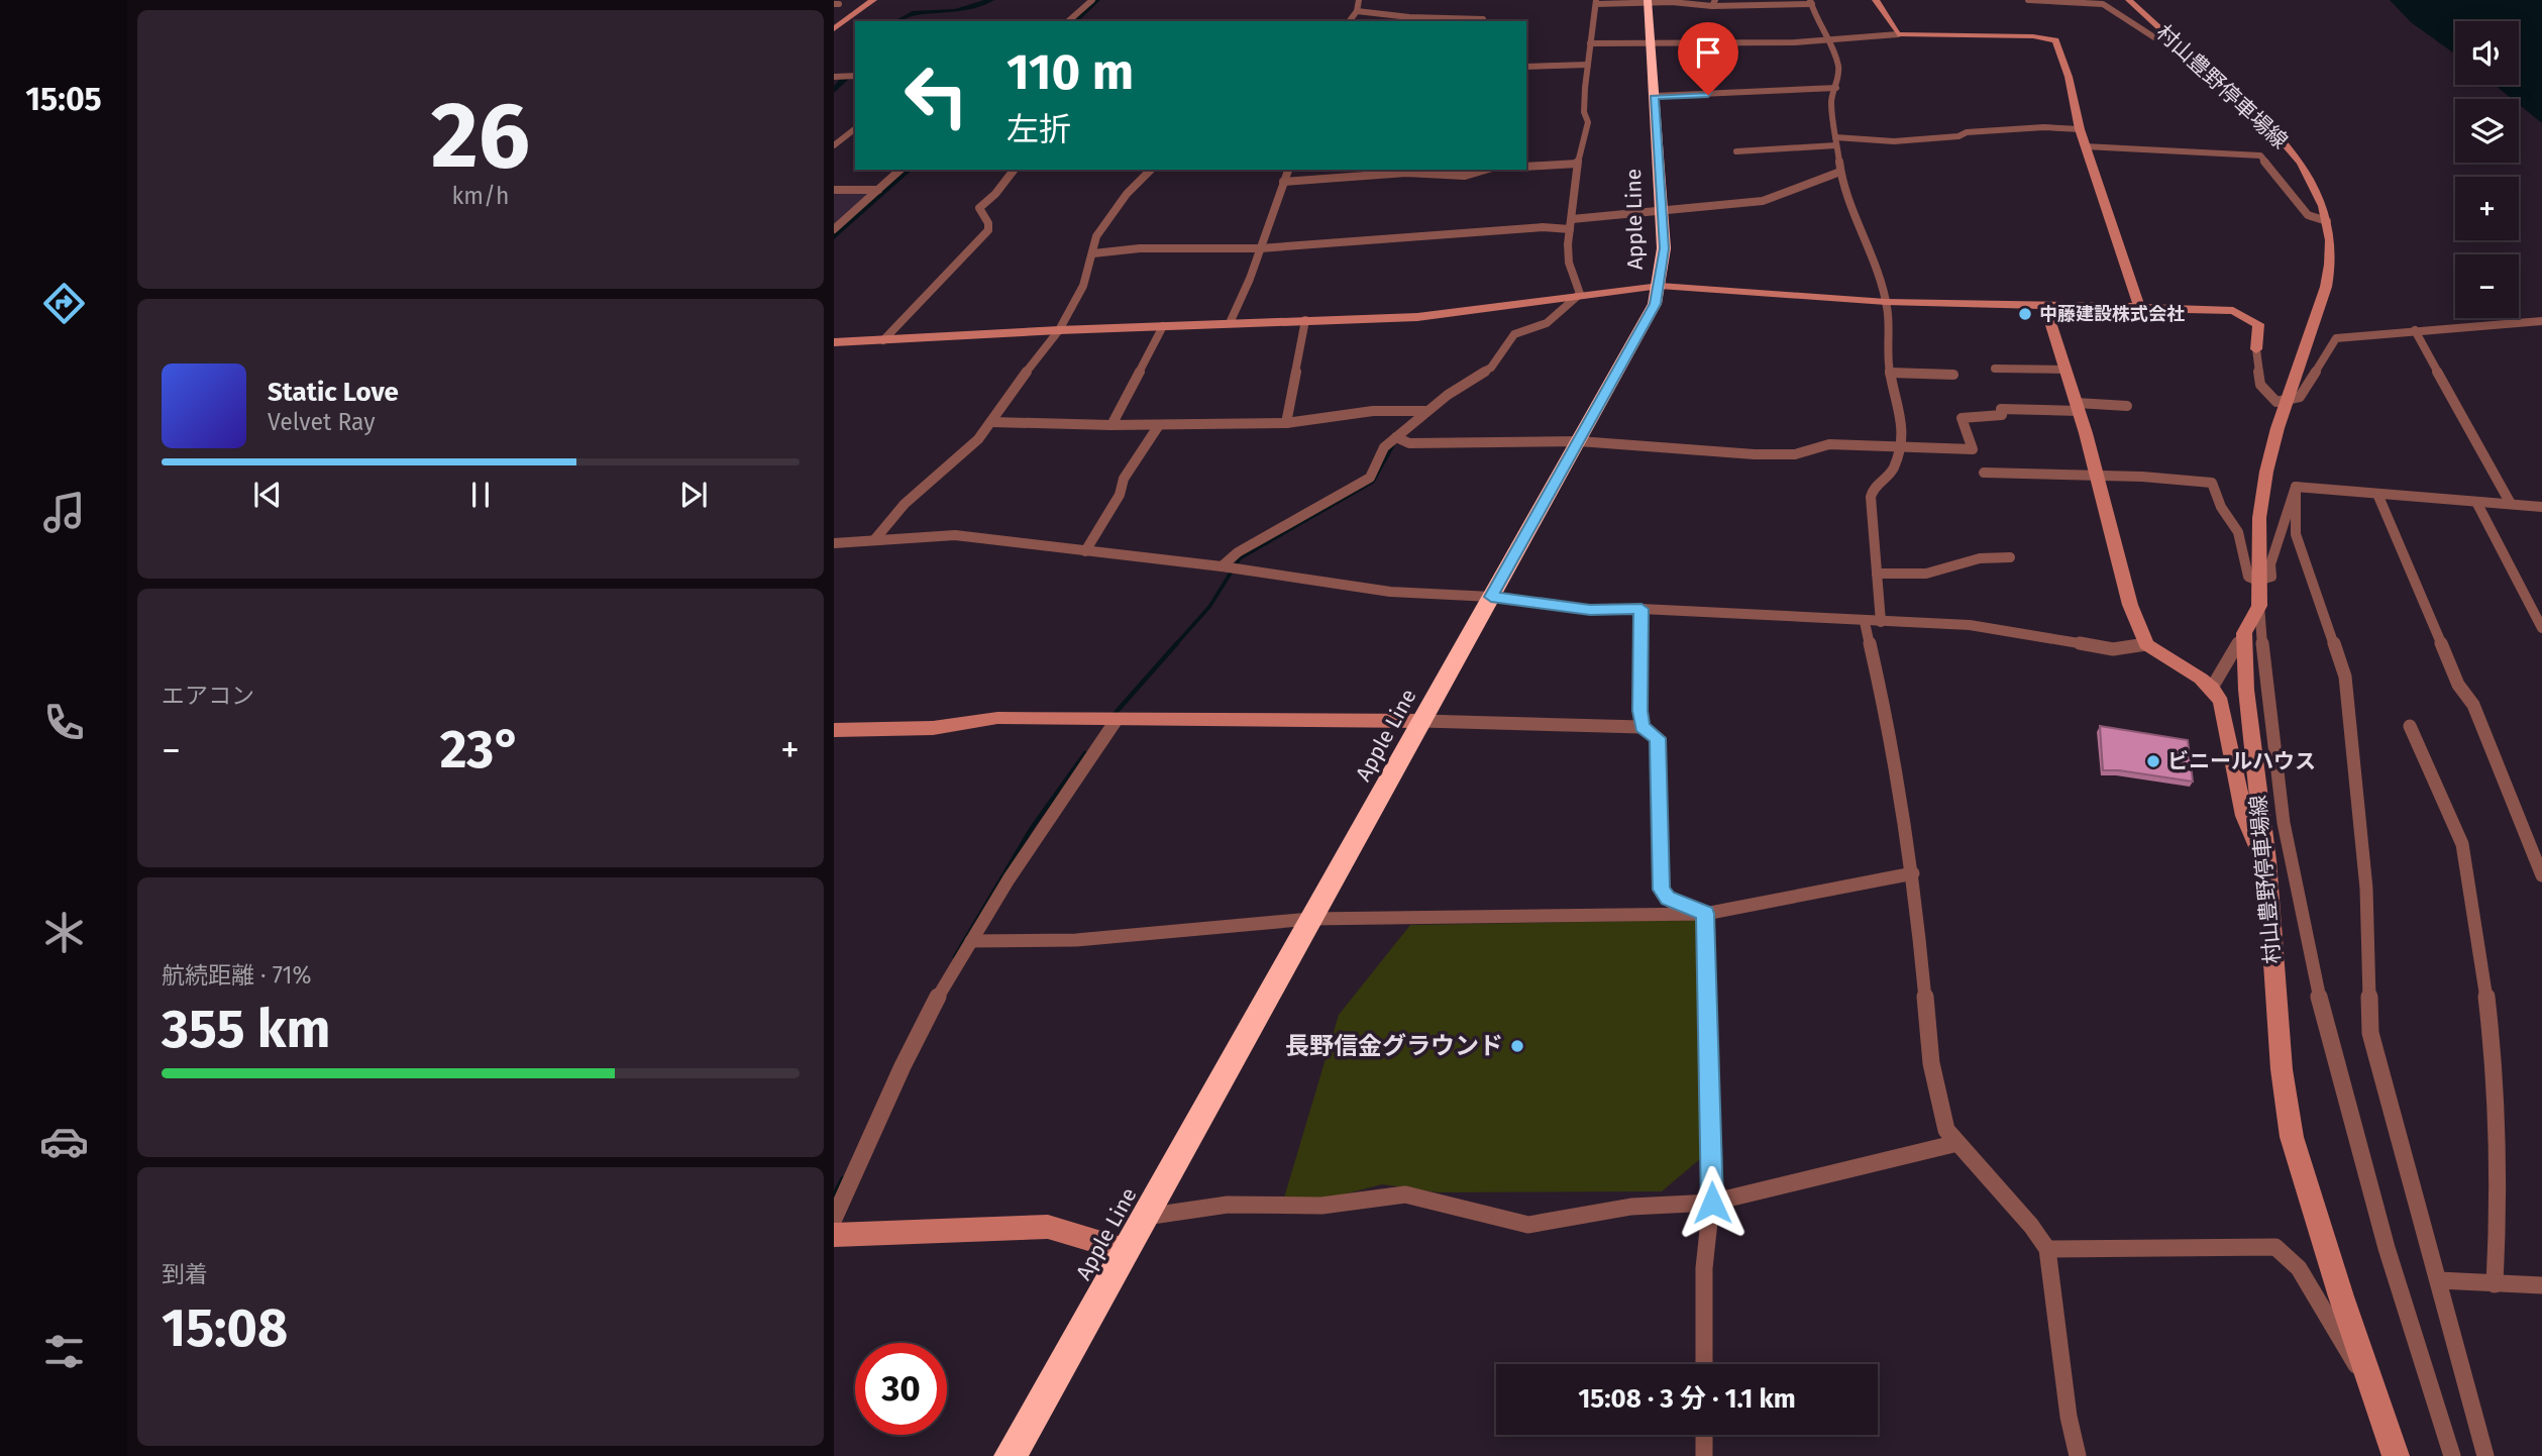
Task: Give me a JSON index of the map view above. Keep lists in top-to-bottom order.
{
  "streets": {
    "highway": ["Apple Line"],
    "street": ["村山豊野停車場線"]
  },
  "places": ["中藤建設株式会社", "ビニールハウス", "長野信金グラウンド"],
  "page": {
    "tabs": "15:05",
    "tile": [
      ["26", "km/h"],
      "エアコン",
      ["航続距離 · 71%", "355 km"],
      ["到着", "15:08"]
    ],
    "map_buttons": ["+", "−"],
    "turn": ["110 m", "左折"],
    "song": ["Static Love", "Velvet Ray"],
    "heat": ["−", "23°", "+"],
    "limit": "30",
    "trip": "15:08 · 3 分 · 1.1 km"
  }
}
